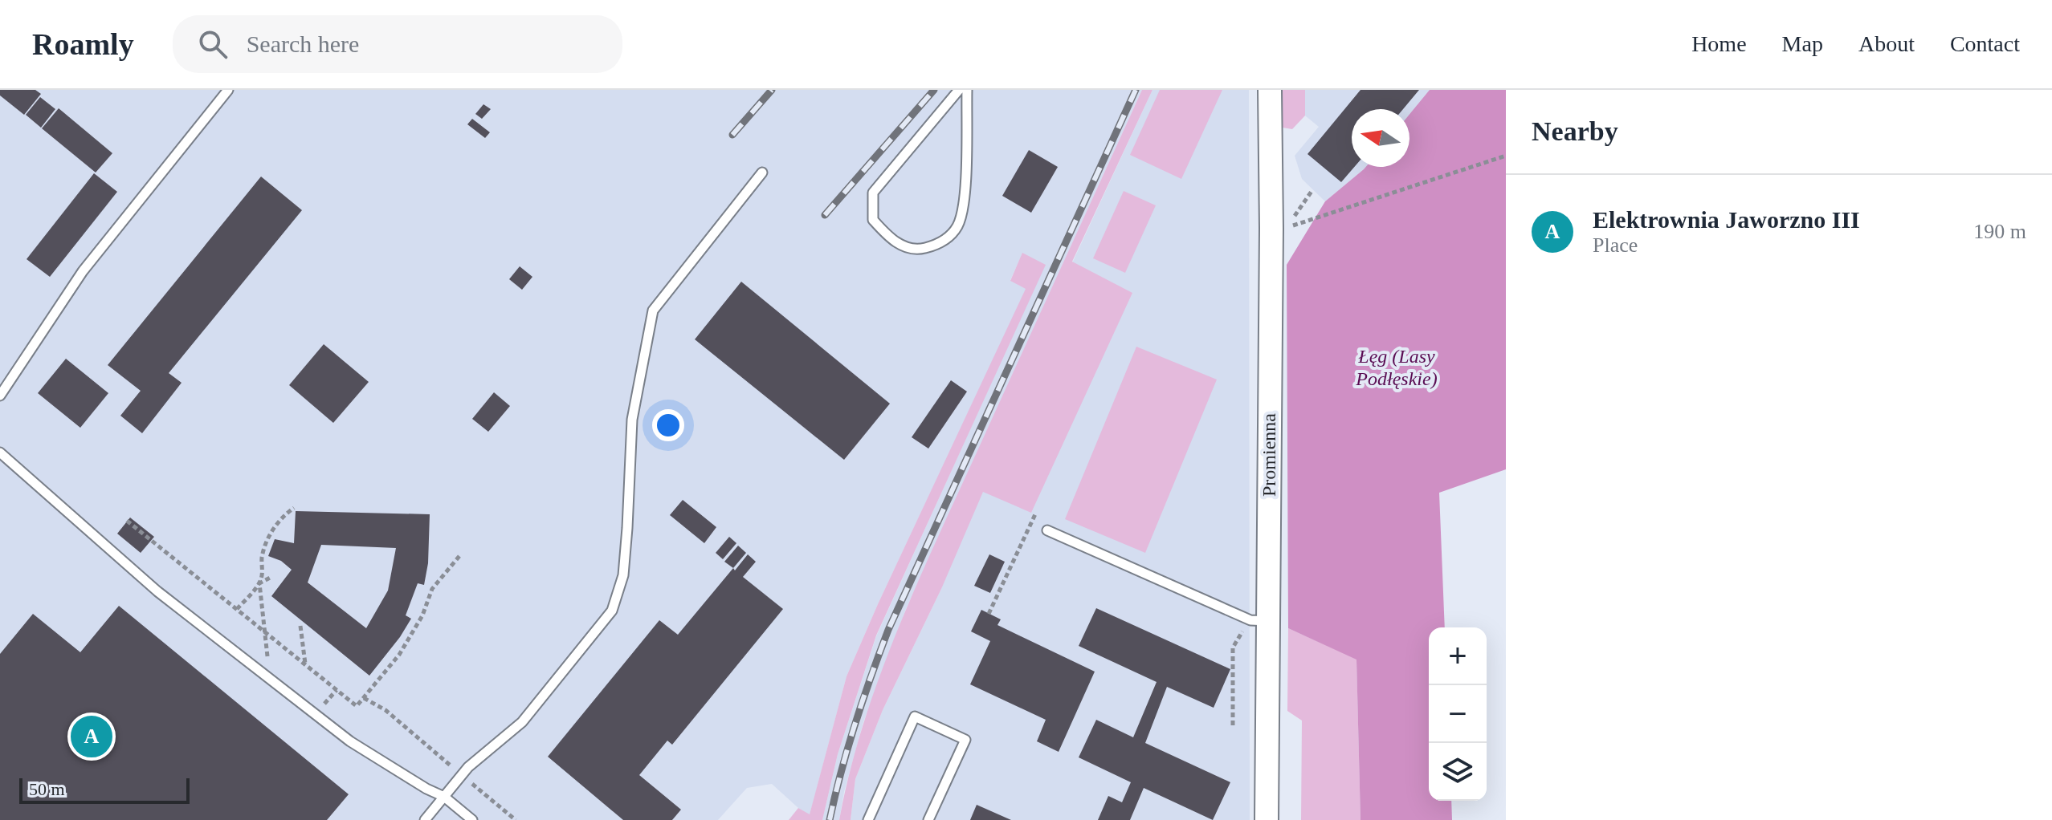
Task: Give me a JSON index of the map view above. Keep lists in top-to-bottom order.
{
  "streets": {
    "street": ["Promienna"]
  },
  "parks": ["Łęg (Lasy Podłęskie)"],
  "scale_bar": "50 m",
  "north": "left",
  "page": {
    "header": "Roamly",
    "search": "Search here",
    "nav": [
      "Home",
      "Map",
      "About",
      "Contact"
    ],
    "heading": "Nearby",
    "list": [
      {
        "mark": "A",
        "name": "Elektrownia Jaworzno III",
        "note": "Place",
        "value": "190 m"
      }
    ],
    "map_buttons": ["+", "−"],
    "pins": "A",
    "scale": "50 m"
  }
}
